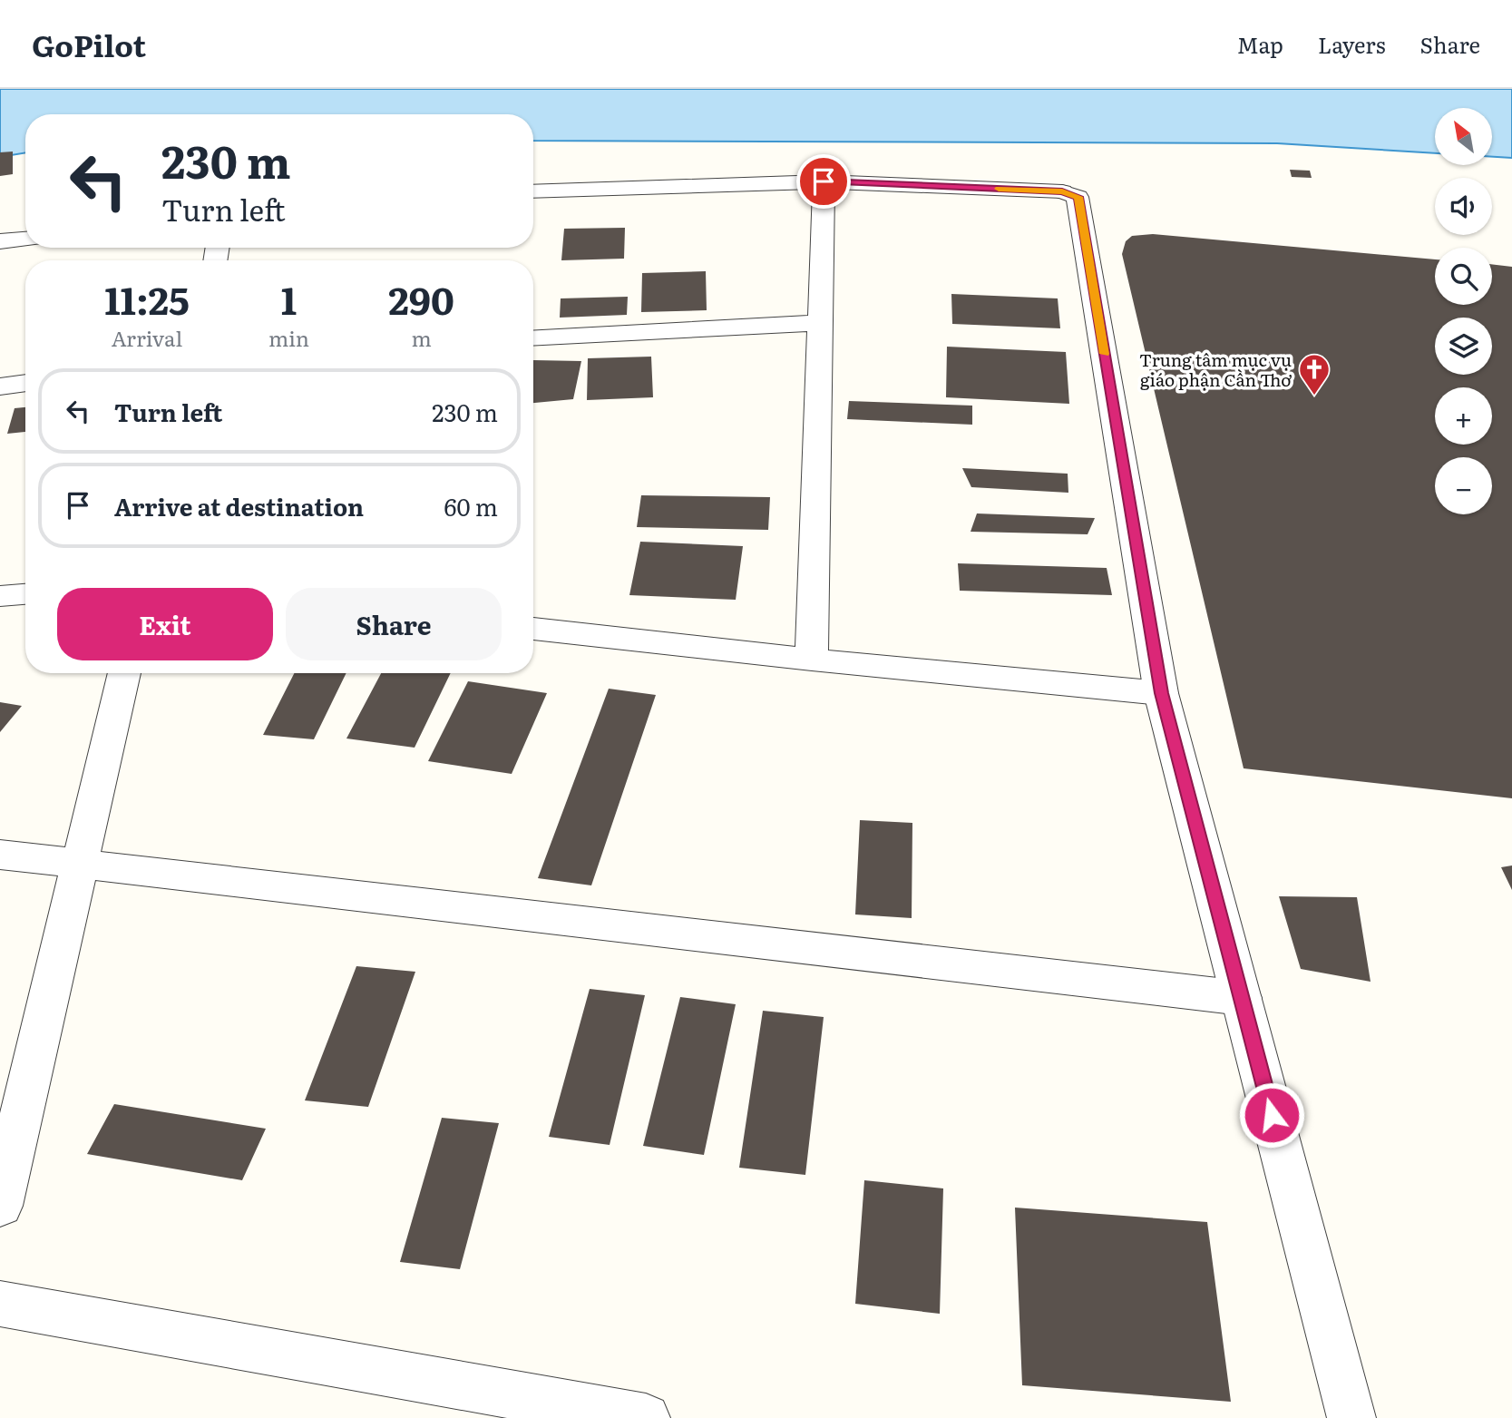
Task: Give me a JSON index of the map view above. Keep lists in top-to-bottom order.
{
  "places": {
    "church": ["Trung tâm mục vụ giáo phận Cần Thơ"]
  },
  "north": "top left",
  "page": {
    "header": "GoPilot",
    "nav": ["Map", "Layers", "Share"],
    "map_buttons": ["+", "−"],
    "turn": ["230 m", "Turn left"],
    "eta": [
      "11:25",
      "Arrival",
      "1",
      "min",
      "290",
      "m"
    ],
    "list": [
      {
        "name": "Turn left",
        "value": "230 m"
      },
      {
        "name": "Arrive at destination",
        "value": "60 m"
      }
    ],
    "buttons": ["Exit", "Share"]
  }
}
